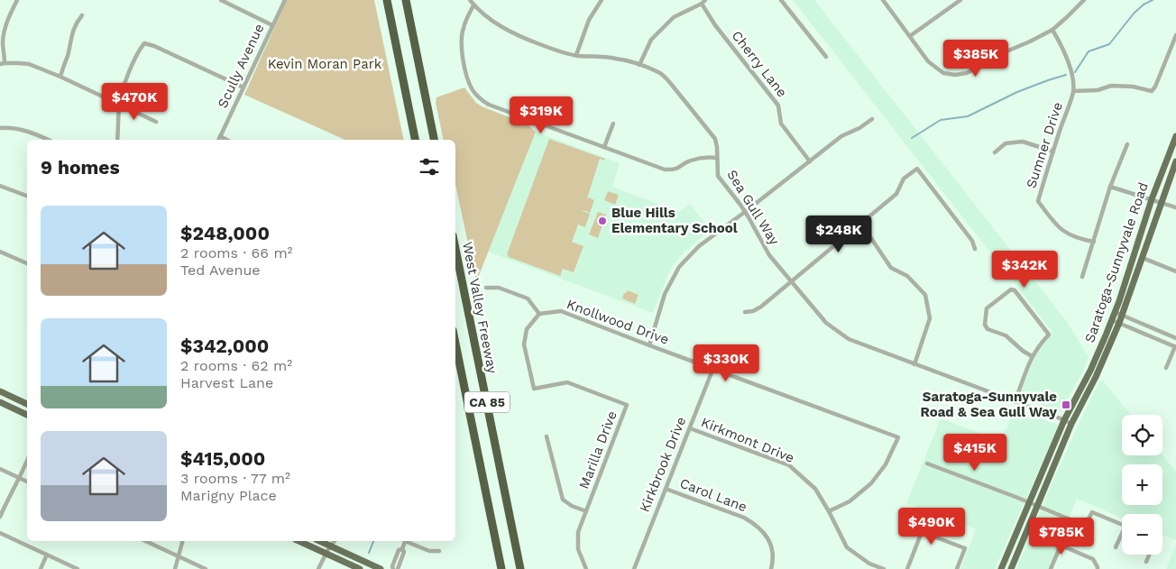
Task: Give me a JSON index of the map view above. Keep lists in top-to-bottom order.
{
  "streets": {
    "highway": ["West Valley Freeway", "CA 85"],
    "main road": ["Saratoga-Sunnyvale Road"],
    "street": [
      "Cherry Lane",
      "Scully Avenue",
      "Sumner Drive",
      "Sea Gull Way",
      "Knollwood Drive",
      "Kirkmont Drive",
      "Marilla Drive",
      "Kirkbrook Drive",
      "Carol Lane"
    ]
  },
  "crossings": [
    ["Sea Gull Way", "Saratoga-Sunnyvale Road"],
    ["Knollwood Drive", "Kirkmont Drive"],
    ["Knollwood Drive", "Marilla Drive"],
    ["Knollwood Drive", "Kirkbrook Drive"],
    ["Kirkmont Drive", "Kirkbrook Drive"],
    ["Kirkbrook Drive", "Carol Lane"]
  ],
  "parks": ["Kevin Moran Park"],
  "places": {
    "other": ["Blue Hills Elementary School"],
    "transit": ["Saratoga-Sunnyvale Road & Sea Gull Way"]
  },
  "page": {
    "price": [
      "$385K",
      "$470K",
      "$319K",
      "$248K",
      "$342K",
      "$330K",
      "$415K",
      "$490K",
      "$785K"
    ],
    "heading": "9 homes",
    "list": [
      {
        "name": "$248,000",
        "note": "2 rooms · 66 m² · Ted Avenue"
      },
      {
        "name": "$342,000",
        "note": "2 rooms · 62 m² · Harvest Lane"
      },
      {
        "name": "$415,000",
        "note": "3 rooms · 77 m² · Marigny Place"
      }
    ],
    "map_buttons": ["+", "−"]
  }
}
